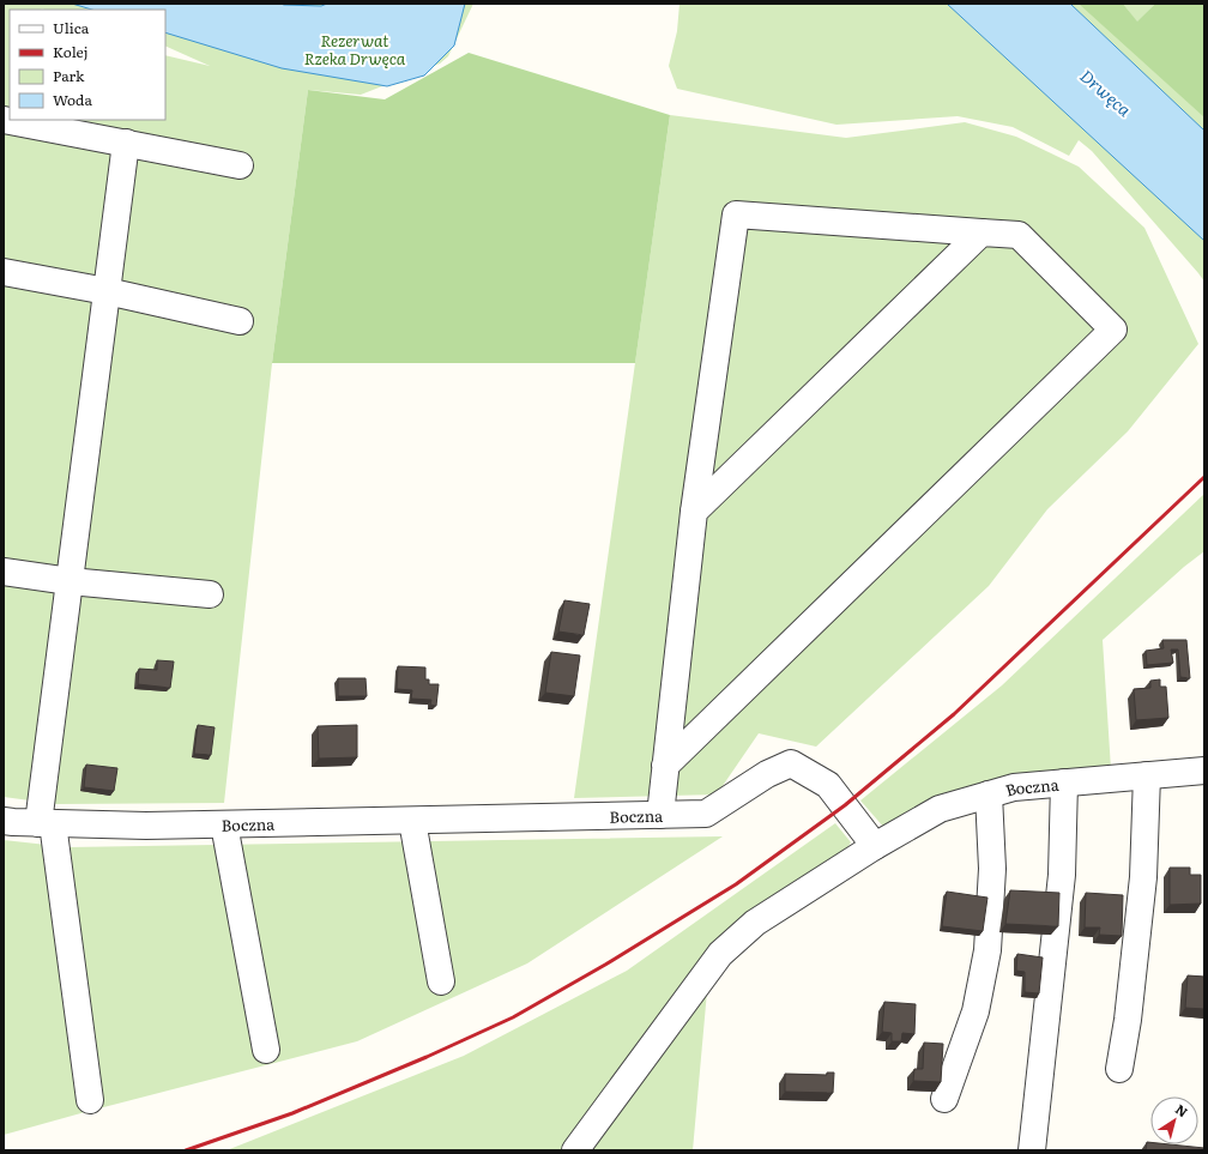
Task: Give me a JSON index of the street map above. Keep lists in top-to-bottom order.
{
  "streets": {
    "street": ["Boczna"]
  },
  "water": ["Drwęca"],
  "parks": ["Rezerwat Rzeka Drwęca"],
  "legend": [
    "Ulica",
    "Kolej",
    "Park",
    "Woda"
  ],
  "north": "top right"
}
